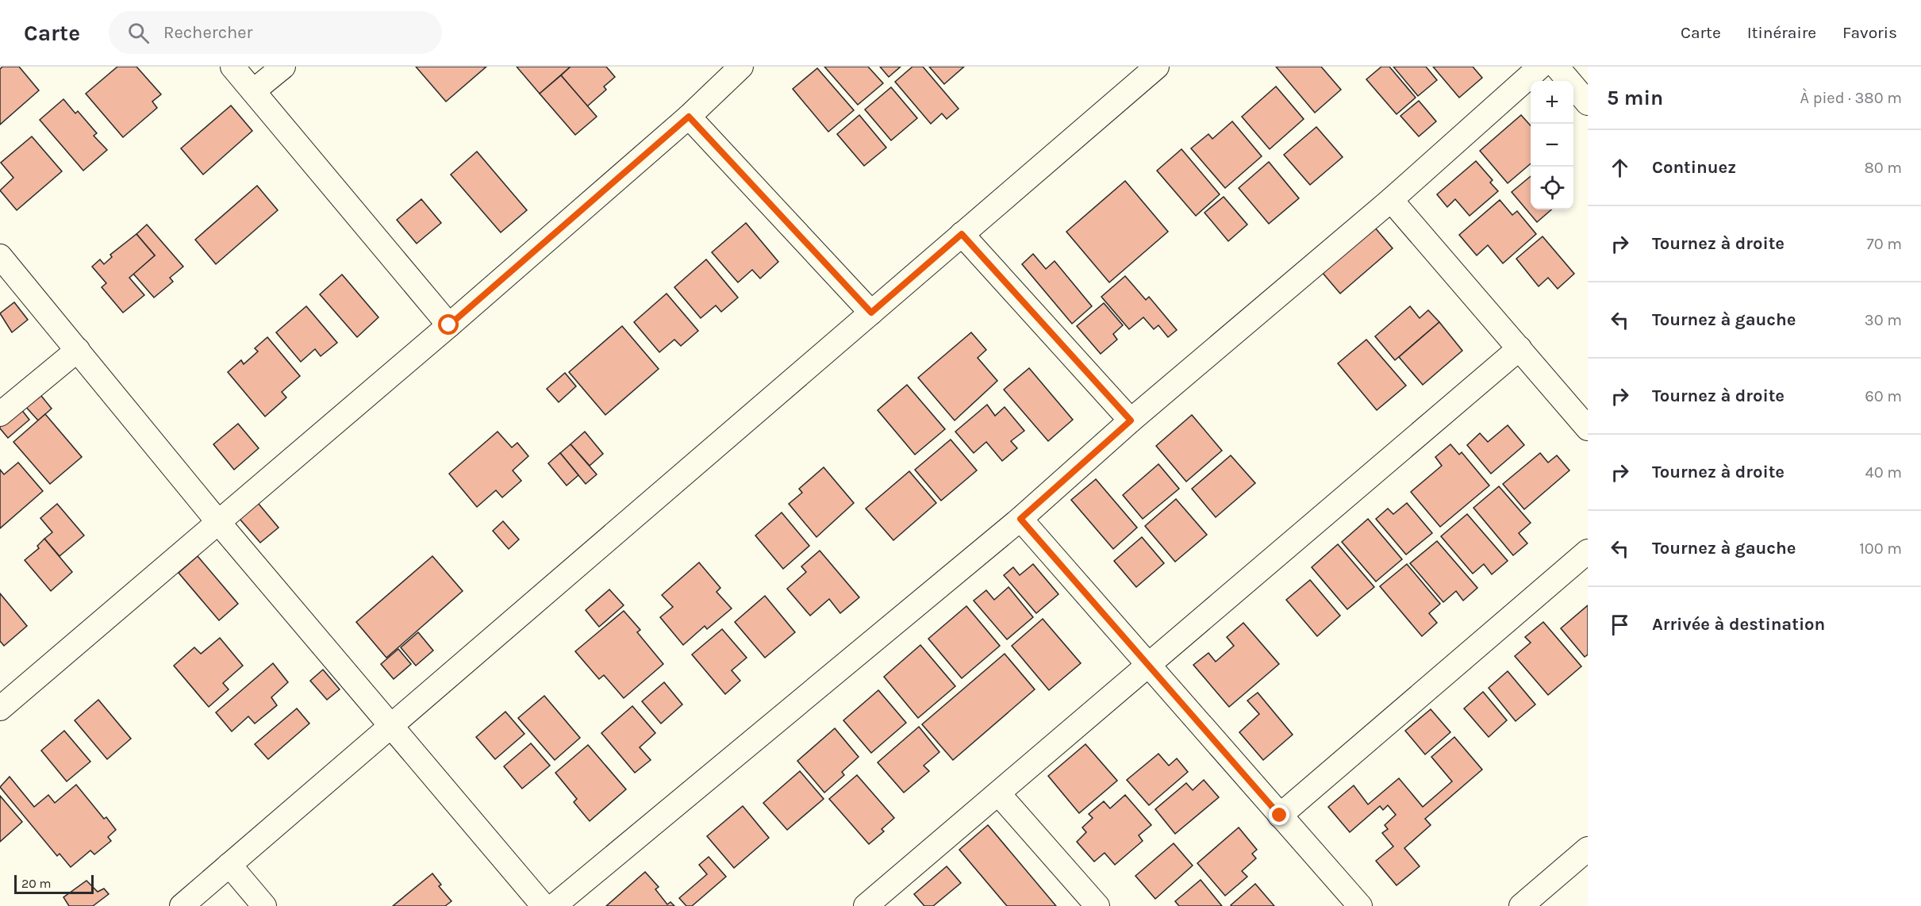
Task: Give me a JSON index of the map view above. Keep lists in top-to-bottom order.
{
  "scale_bar": "20 m",
  "page": {
    "header": "Carte",
    "search": "Rechercher",
    "nav": ["Carte", "Itinéraire", "Favoris"],
    "heading": ["5 min", "À pied · 380 m"],
    "map_buttons": ["+", "−"],
    "list": [
      ["Continuez", "80 m"],
      ["Tournez à droite", "70 m"],
      ["Tournez à gauche", "30 m"],
      ["Tournez à droite", "60 m"],
      ["Tournez à droite", "40 m"],
      ["Tournez à gauche", "100 m"],
      "Arrivée à destination"
    ],
    "scale": "20 m"
  }
}
